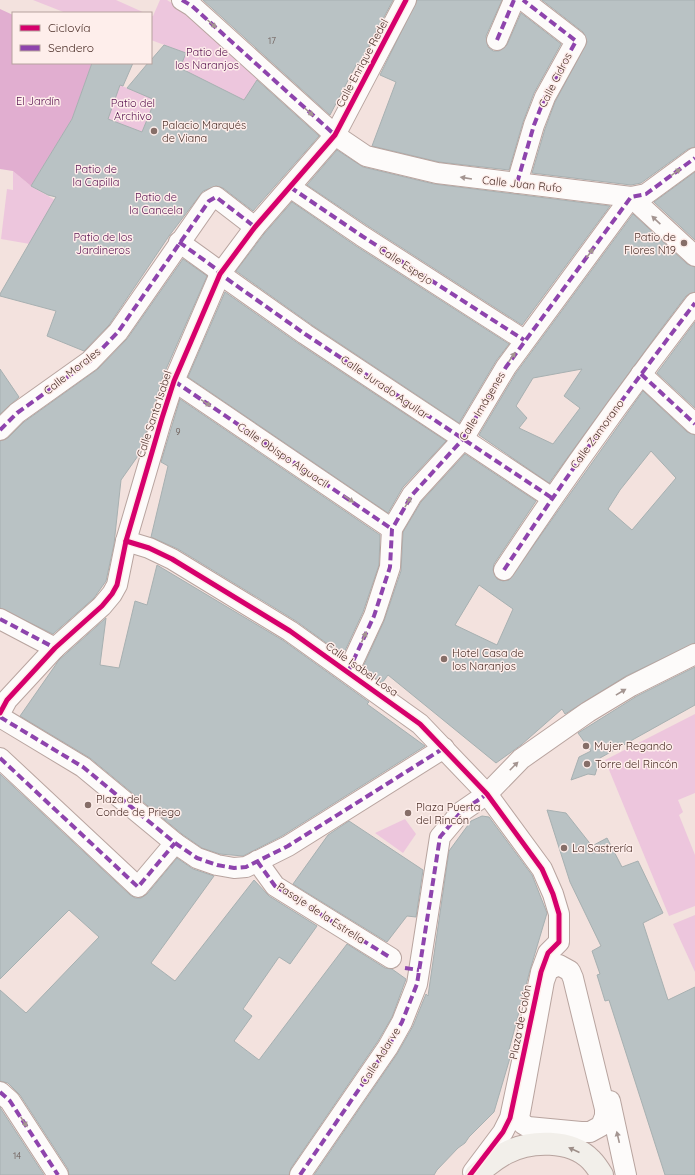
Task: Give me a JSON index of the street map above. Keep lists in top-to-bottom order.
{
  "streets": {
    "street": [
      "Calle Enrique Redel",
      "Calle Cidros",
      "Calle Juan Rufo",
      "Calle Espejo",
      "Calle Morales",
      "Calle Jurado Aguilar",
      "Calle Imágenes",
      "Calle Santa Isabel",
      "Calle Zamorano",
      "Calle Obispo Alguacil",
      "Calle Isabel Losa",
      "Pasaje de la Estrella",
      "Plaza de Colón",
      "Calle Adarve"
    ]
  },
  "crossings": [
    ["Calle Enrique Redel", "Calle Juan Rufo"],
    ["Calle Enrique Redel", "Calle Santa Isabel"],
    ["Calle Cidros", "Calle Juan Rufo"],
    ["Calle Juan Rufo", "Calle Imágenes"],
    ["Calle Juan Rufo", "Calle Santa Isabel"],
    ["Calle Espejo", "Calle Imágenes"],
    ["Calle Espejo", "Calle Santa Isabel"],
    ["Calle Morales", "Calle Jurado Aguilar"],
    ["Calle Jurado Aguilar", "Calle Imágenes"],
    ["Calle Jurado Aguilar", "Calle Santa Isabel"],
    ["Calle Jurado Aguilar", "Calle Zamorano"],
    ["Calle Imágenes", "Calle Obispo Alguacil"],
    ["Calle Imágenes", "Calle Isabel Losa"],
    ["Calle Santa Isabel", "Calle Obispo Alguacil"],
    ["Calle Santa Isabel", "Calle Isabel Losa"],
    ["Calle Isabel Losa", "Plaza de Colón"],
    ["Calle Isabel Losa", "Calle Adarve"],
    ["Pasaje de la Estrella", "Calle Adarve"]
  ],
  "one_way": ["Calle Imágenes", "Calle Obispo Alguacil"],
  "parks": [
    "Patio de los Naranjos",
    "El Jardín",
    "Patio del Archivo",
    "Patio de la Capilla",
    "Patio de la Cancela",
    "Patio de los Jardineros"
  ],
  "places": [
    "Palacio Marqués de Viana",
    "Patio de Flores N19",
    "Hotel Casa de los Naranjos",
    "Mujer Regando",
    "Torre del Rincón",
    "Plaza del Conde de Priego",
    "Plaza Puerta del Rincón",
    "La Sastrería"
  ],
  "house_numbers": ["17", "9", "14"],
  "legend": ["Ciclovía", "Sendero"]
}
